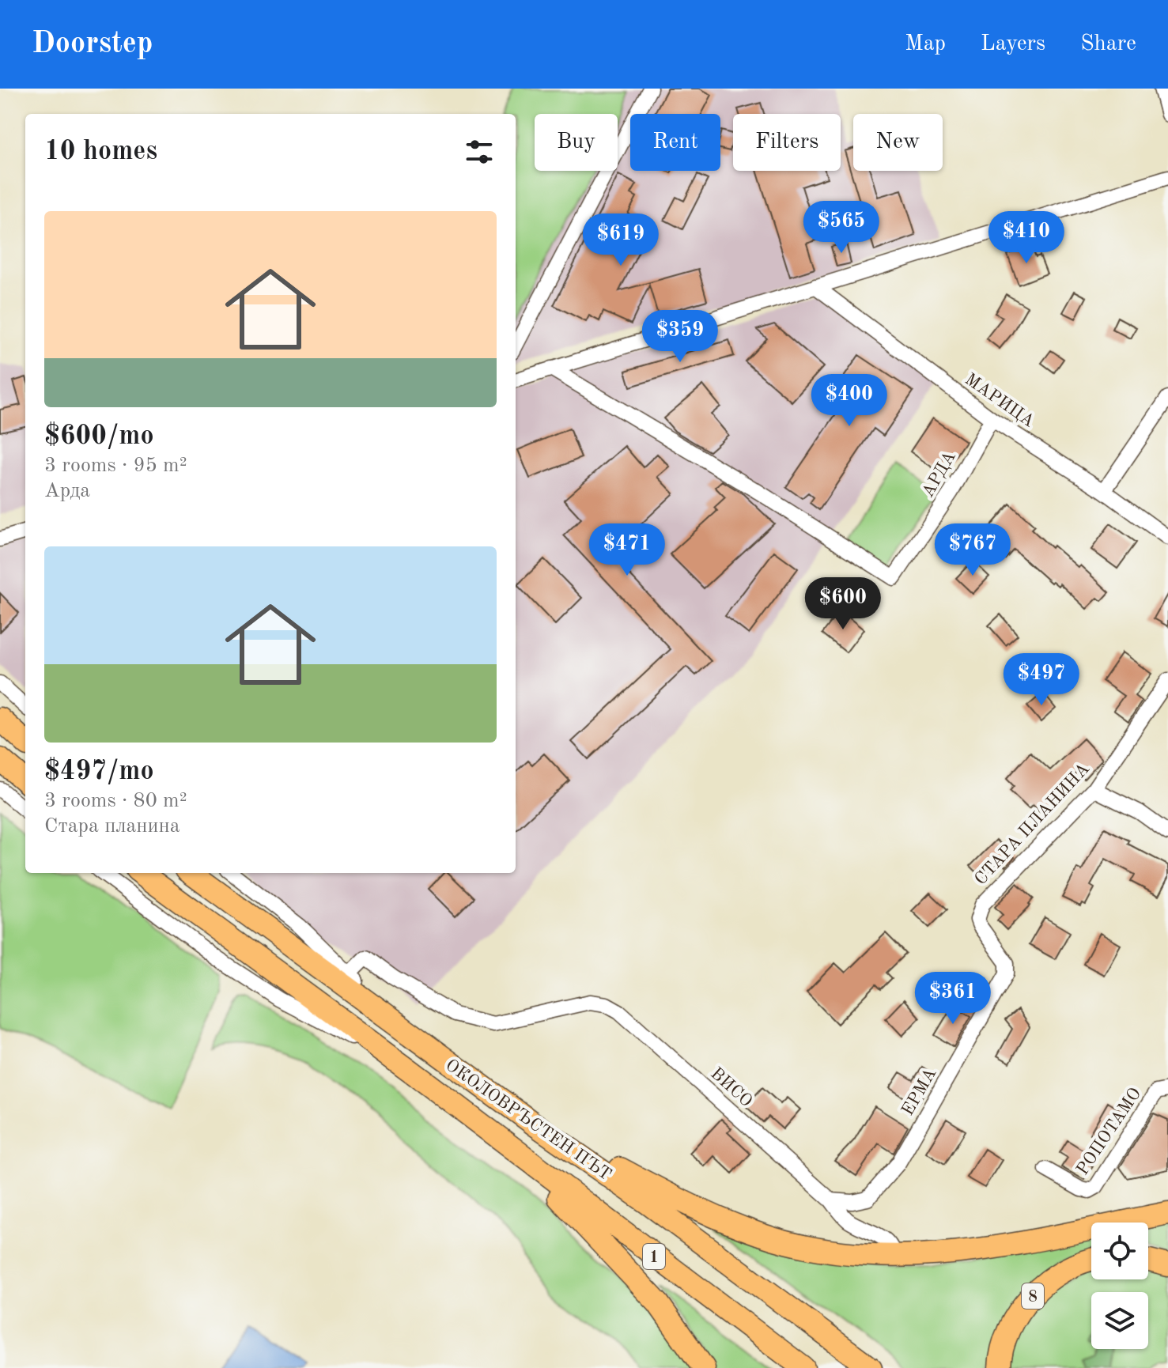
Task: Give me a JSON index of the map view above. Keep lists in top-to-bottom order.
{
  "streets": {
    "highway": ["ОКОЛОВРЪСТЕН ПЪТ", "1", "8"],
    "street": [
      "МАРИЦА",
      "АРДА",
      "СТАРА ПЛАНИНА",
      "ВИСО",
      "ЕРМА",
      "РОПОТАМО"
    ]
  },
  "crossings": [
    ["МАРИЦА", "АРДА"],
    ["СТАРА ПЛАНИНА", "ЕРМА"],
    ["ВИСО", "ЕРМА"]
  ],
  "page": {
    "header": "Doorstep",
    "nav": ["Map", "Layers", "Share"],
    "chip": [
      "Buy",
      "Rent",
      "Filters",
      "New"
    ],
    "heading": "10 homes",
    "list": [
      {
        "name": "$600/mo",
        "note": "3 rooms · 95 m² · Арда"
      },
      {
        "name": "$497/mo",
        "note": "3 rooms · 80 m² · Стара планина"
      }
    ],
    "price": [
      "$565",
      "$410",
      "$619",
      "$359",
      "$400",
      "$471",
      "$767",
      "$600",
      "$497",
      "$361"
    ]
  }
}
